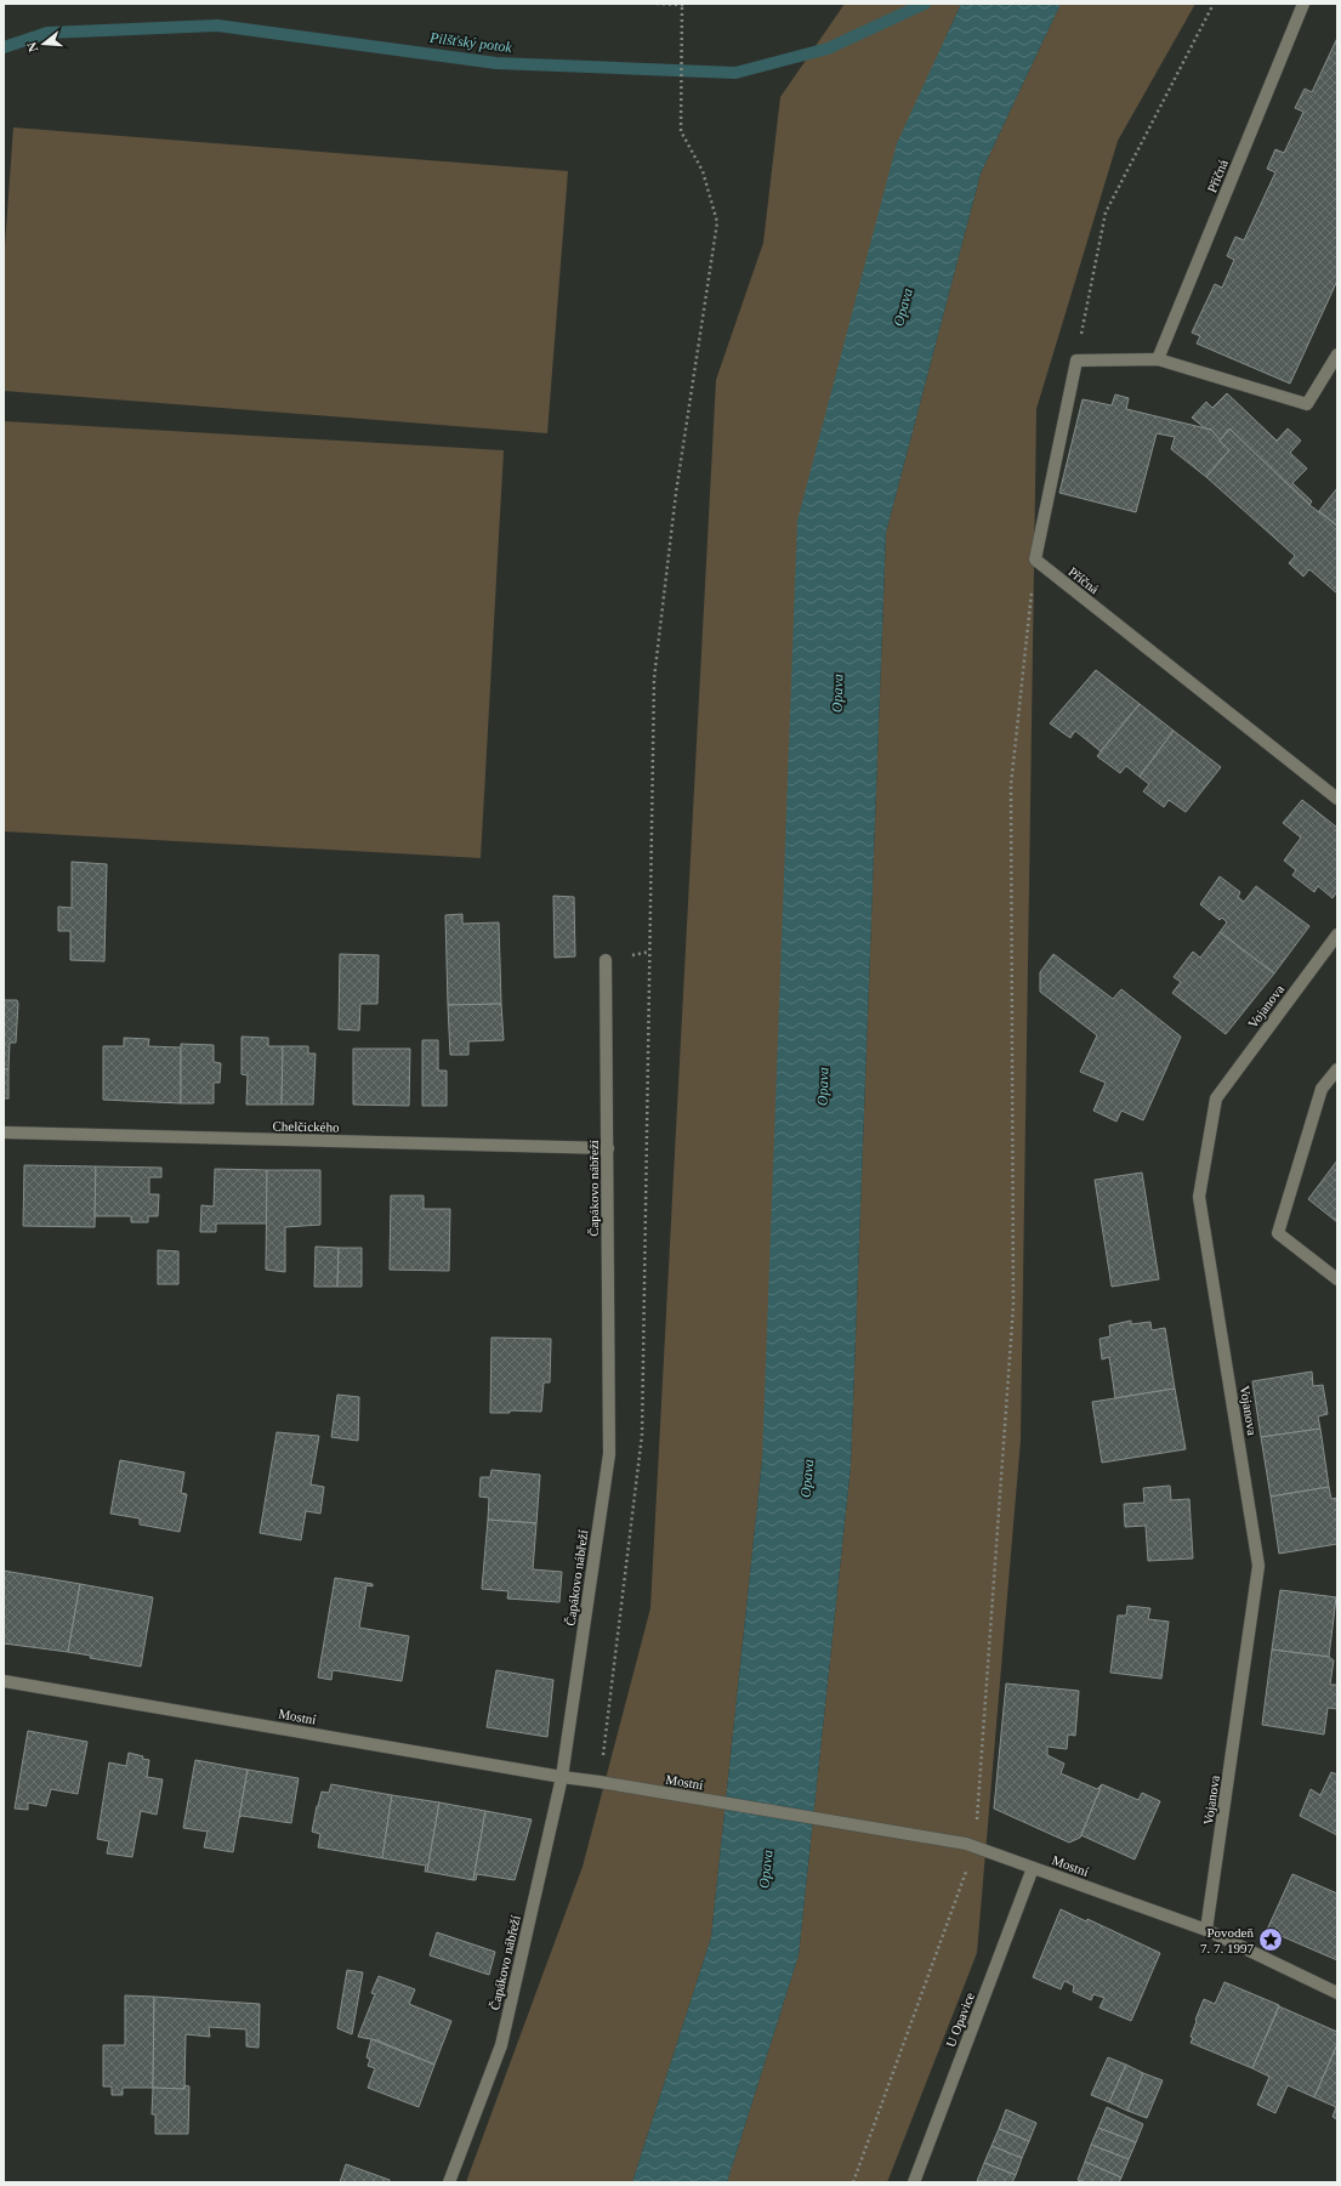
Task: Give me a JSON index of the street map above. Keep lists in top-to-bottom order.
{
  "streets": {
    "street": [
      "Příčná",
      "Vojanova",
      "Chelčického",
      "Čapákovo nábřeží",
      "Mostní",
      "U Opavice"
    ]
  },
  "crossings": [
    ["Vojanova", "Mostní"],
    ["Chelčického", "Čapákovo nábřeží"],
    ["Čapákovo nábřeží", "Mostní"],
    ["Mostní", "U Opavice"]
  ],
  "water": ["Pilšťský potok", "Opava"],
  "places": {
    "place": ["Povodeň 7. 7. 1997"]
  },
  "north": "left"
}
